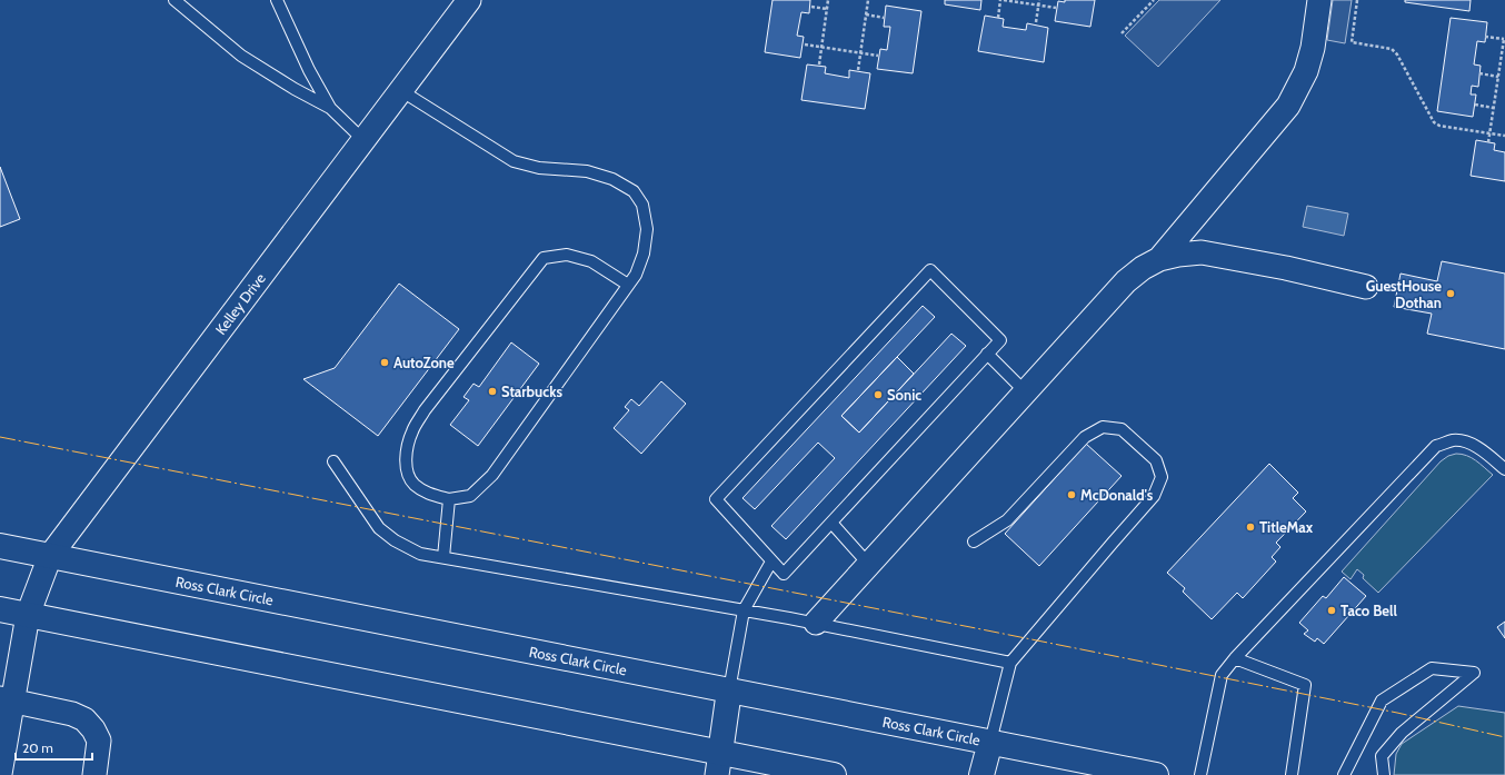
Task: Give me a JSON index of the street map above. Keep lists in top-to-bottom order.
{
  "streets": {
    "highway": ["Ross Clark Circle"],
    "street": ["Kelley Drive"]
  },
  "crossings": [
    ["Kelley Drive", "Ross Clark Circle"]
  ],
  "places": [
    "GuestHouse Dothan",
    "AutoZone",
    "Starbucks",
    "Sonic",
    "McDonald's",
    "TitleMax",
    "Taco Bell"
  ],
  "scale_bar": "20 m"
}
